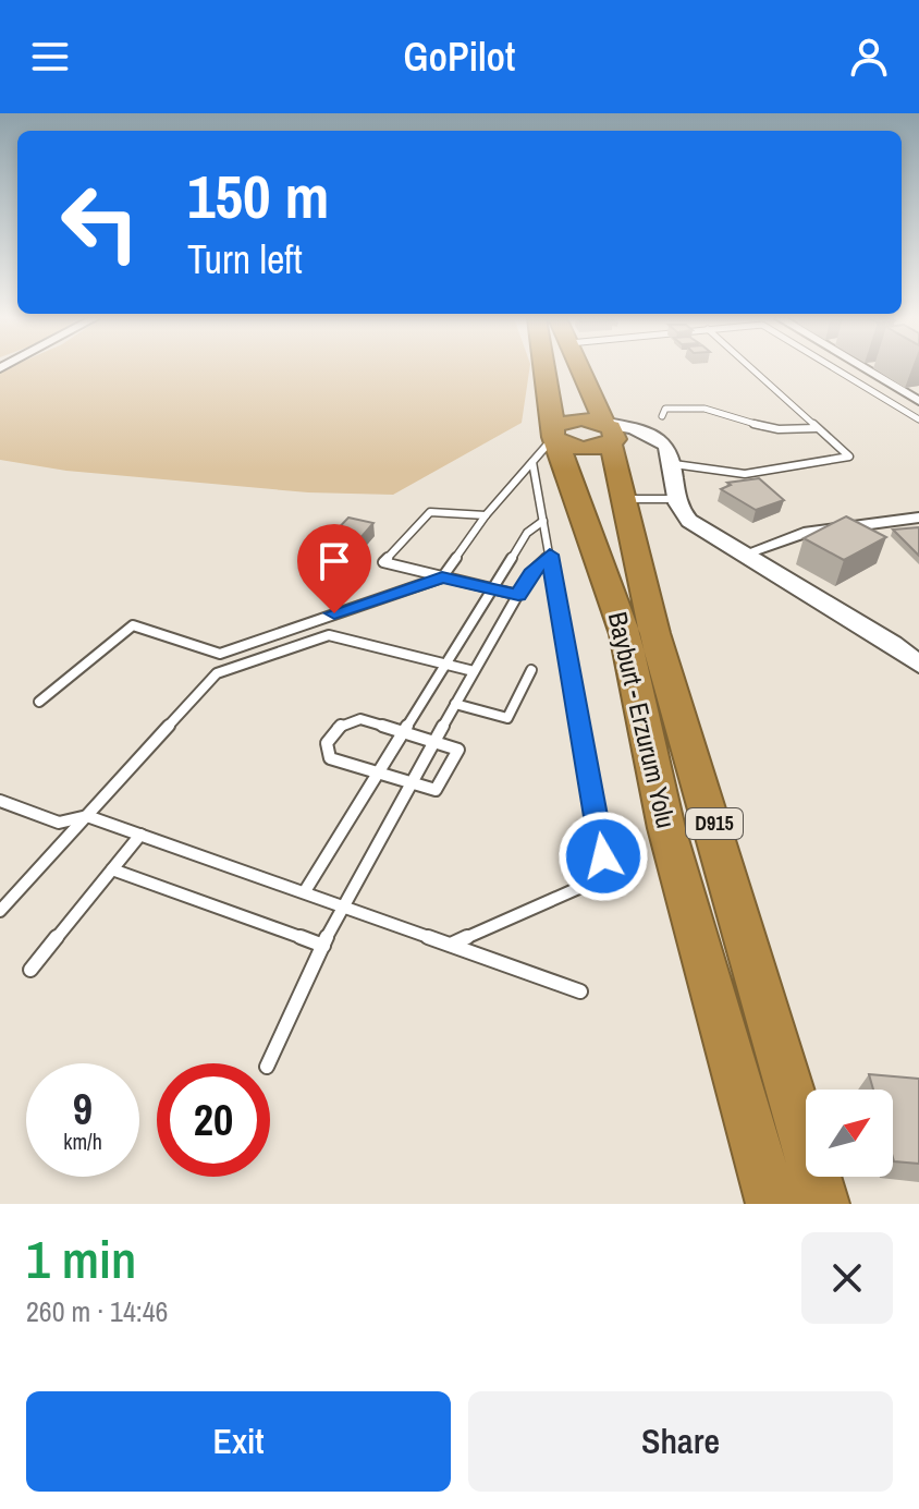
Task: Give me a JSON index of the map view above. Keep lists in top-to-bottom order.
{
  "streets": {
    "highway": ["Bayburt - Erzurum Yolu", "D915"]
  },
  "north": "top right",
  "page": {
    "header": "GoPilot",
    "turn": ["150 m", "Turn left"],
    "speed": "9 km/h",
    "limit": "20",
    "heading": ["1 min", "260 m · 14:46"],
    "buttons": ["Exit", "Share"]
  }
}
